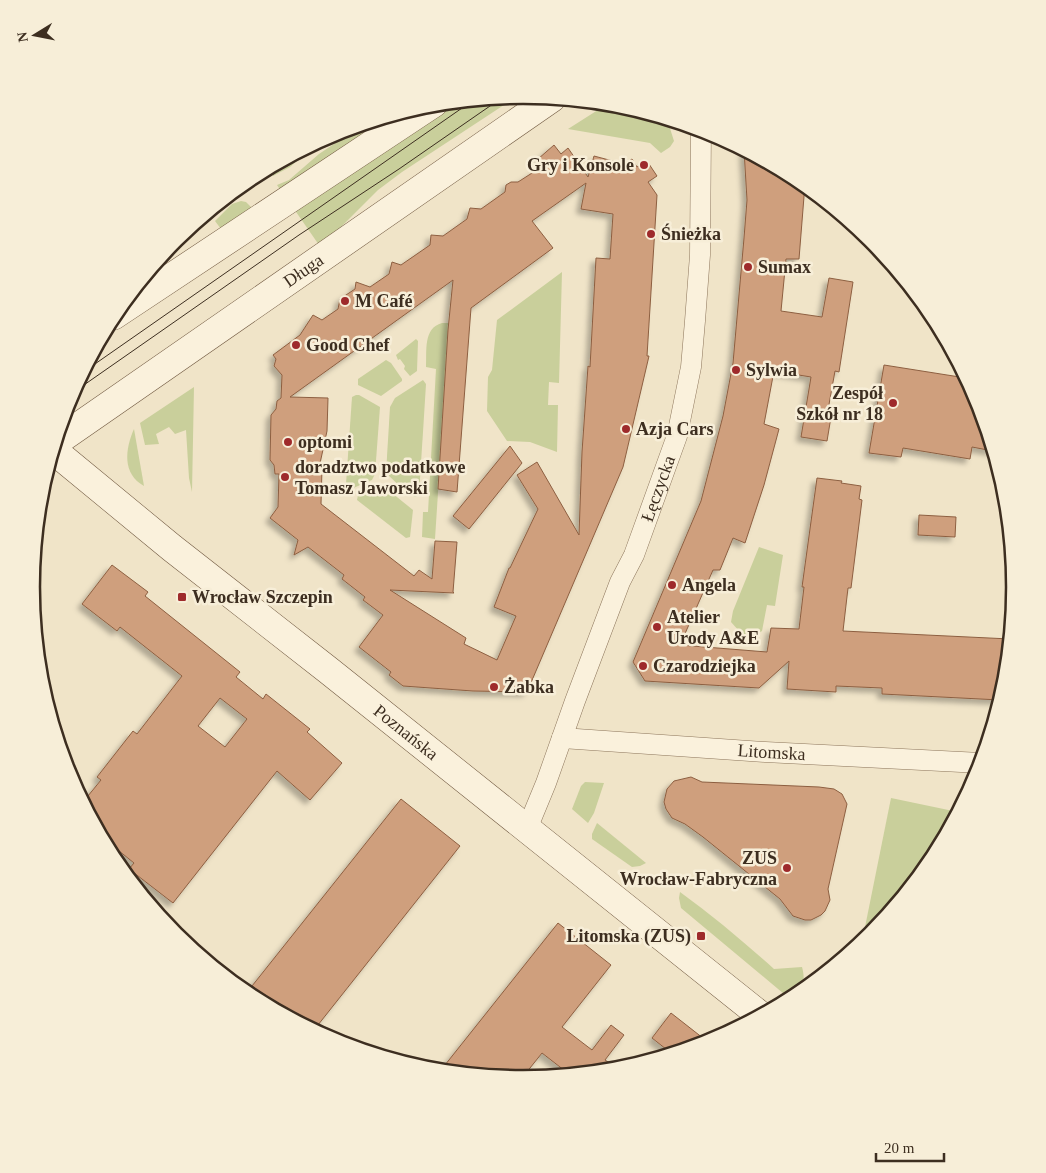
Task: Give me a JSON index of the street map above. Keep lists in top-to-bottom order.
{
  "streets": {
    "street": [
      "Długa",
      "Łęczycka",
      "Poznańska",
      "Litomska"
    ]
  },
  "crossings": [
    ["Łęczycka", "Poznańska"],
    ["Łęczycka", "Litomska"]
  ],
  "places": {
    "other": [
      "Gry i Konsole",
      "Śnieżka",
      "Sumax",
      "M Café",
      "Good Chef",
      "Sylwia",
      "Zespół Szkół nr 18",
      "Azja Cars",
      "optomi",
      "doradztwo podatkowe Tomasz Jaworski",
      "Angela",
      "Atelier Urody A&E",
      "Czarodziejka",
      "Żabka",
      "ZUS Wrocław-Fabryczna"
    ],
    "transit": ["Wrocław Szczepin", "Litomska (ZUS)"]
  },
  "scale_bar": "20 m",
  "north": "left"
}
